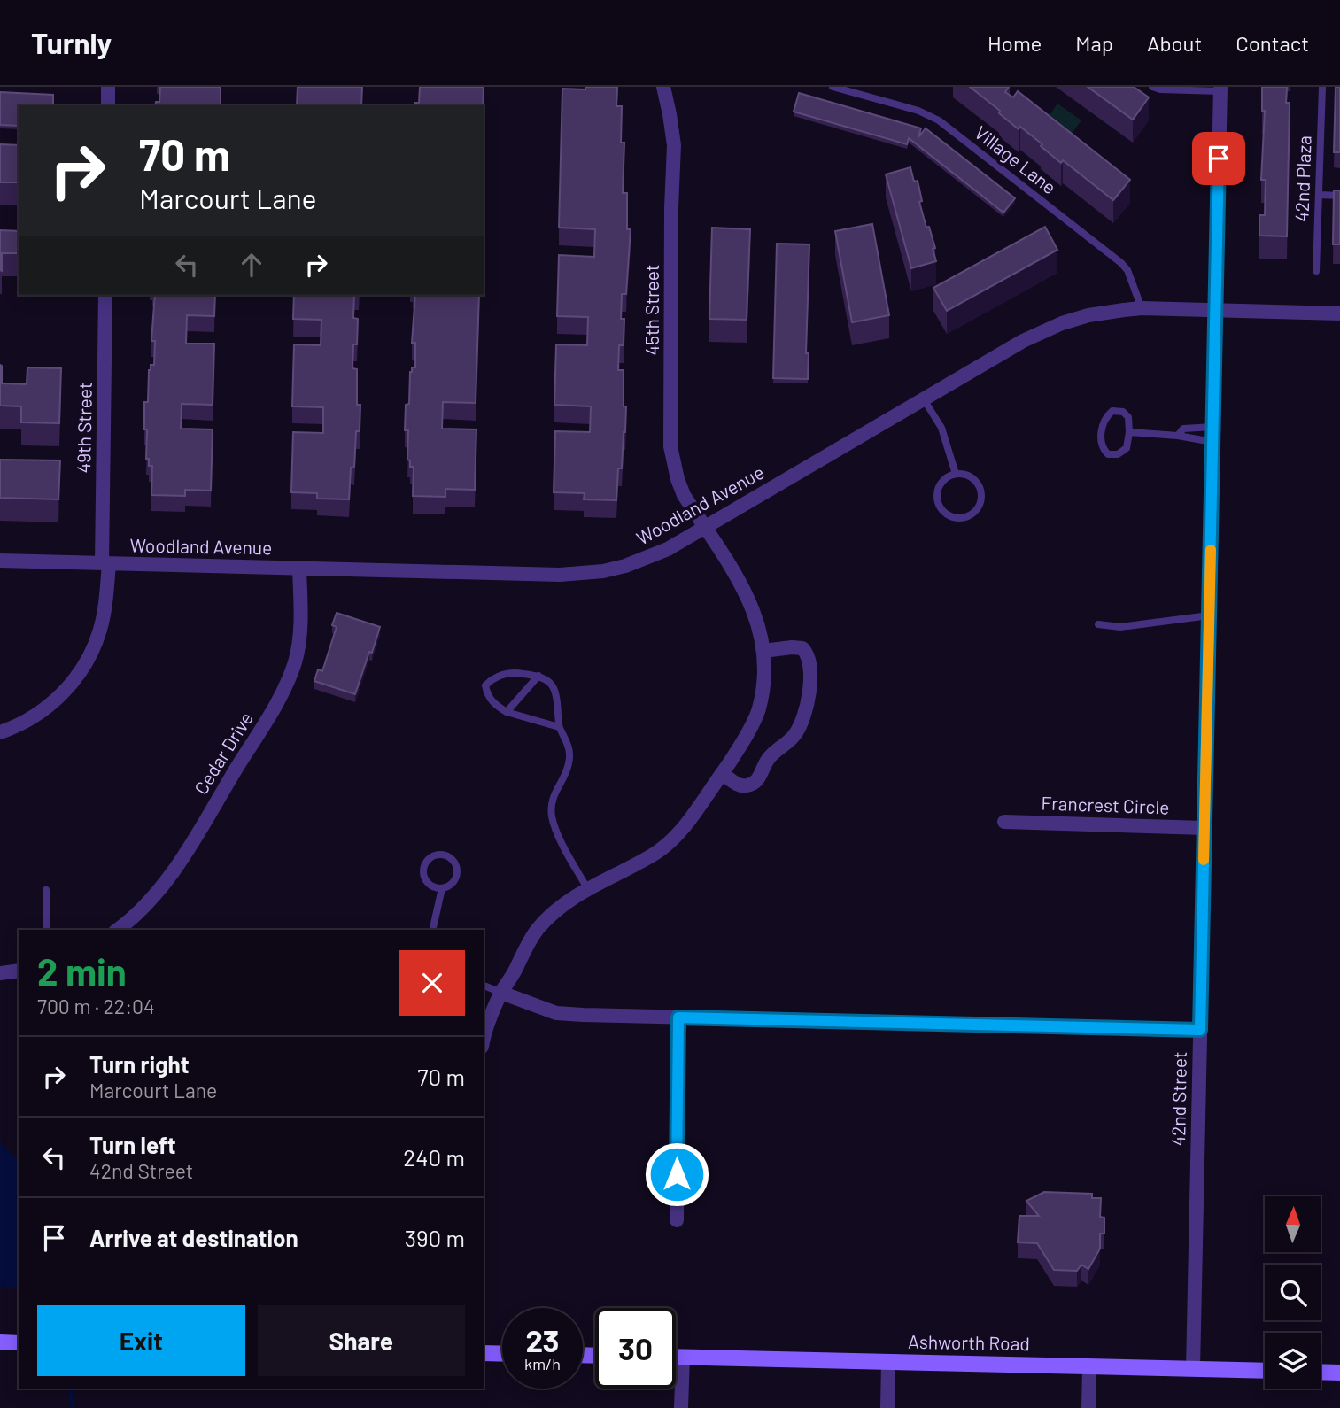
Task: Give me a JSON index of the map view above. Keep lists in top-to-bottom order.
{
  "streets": {
    "main road": ["Ashworth Road"],
    "street": [
      "45th Street",
      "49th Street",
      "Woodland Avenue",
      "Cedar Drive",
      "Francrest Circle",
      "42nd Street"
    ],
    "lane": ["Village Lane", "42nd Plaza"]
  },
  "crossings": [
    ["Village Lane", "Woodland Avenue"],
    ["45th Street", "Woodland Avenue"],
    ["49th Street", "Woodland Avenue"],
    ["Woodland Avenue", "Cedar Drive"],
    ["Woodland Avenue", "42nd Street"],
    ["Francrest Circle", "42nd Street"],
    ["42nd Street", "Ashworth Road"]
  ],
  "north": "top",
  "page": {
    "header": "Turnly",
    "nav": [
      "Home",
      "Map",
      "About",
      "Contact"
    ],
    "turn": ["70 m", "Marcourt Lane"],
    "heading": ["2 min", "700 m · 22:04"],
    "list": [
      {
        "name": "Turn right",
        "note": "Marcourt Lane",
        "value": "70 m"
      },
      {
        "name": "Turn left",
        "note": "42nd Street",
        "value": "240 m"
      },
      {
        "name": "Arrive at destination",
        "value": "390 m"
      }
    ],
    "buttons": ["Exit", "Share"],
    "speed": "23 km/h",
    "limit": "30"
  }
}
